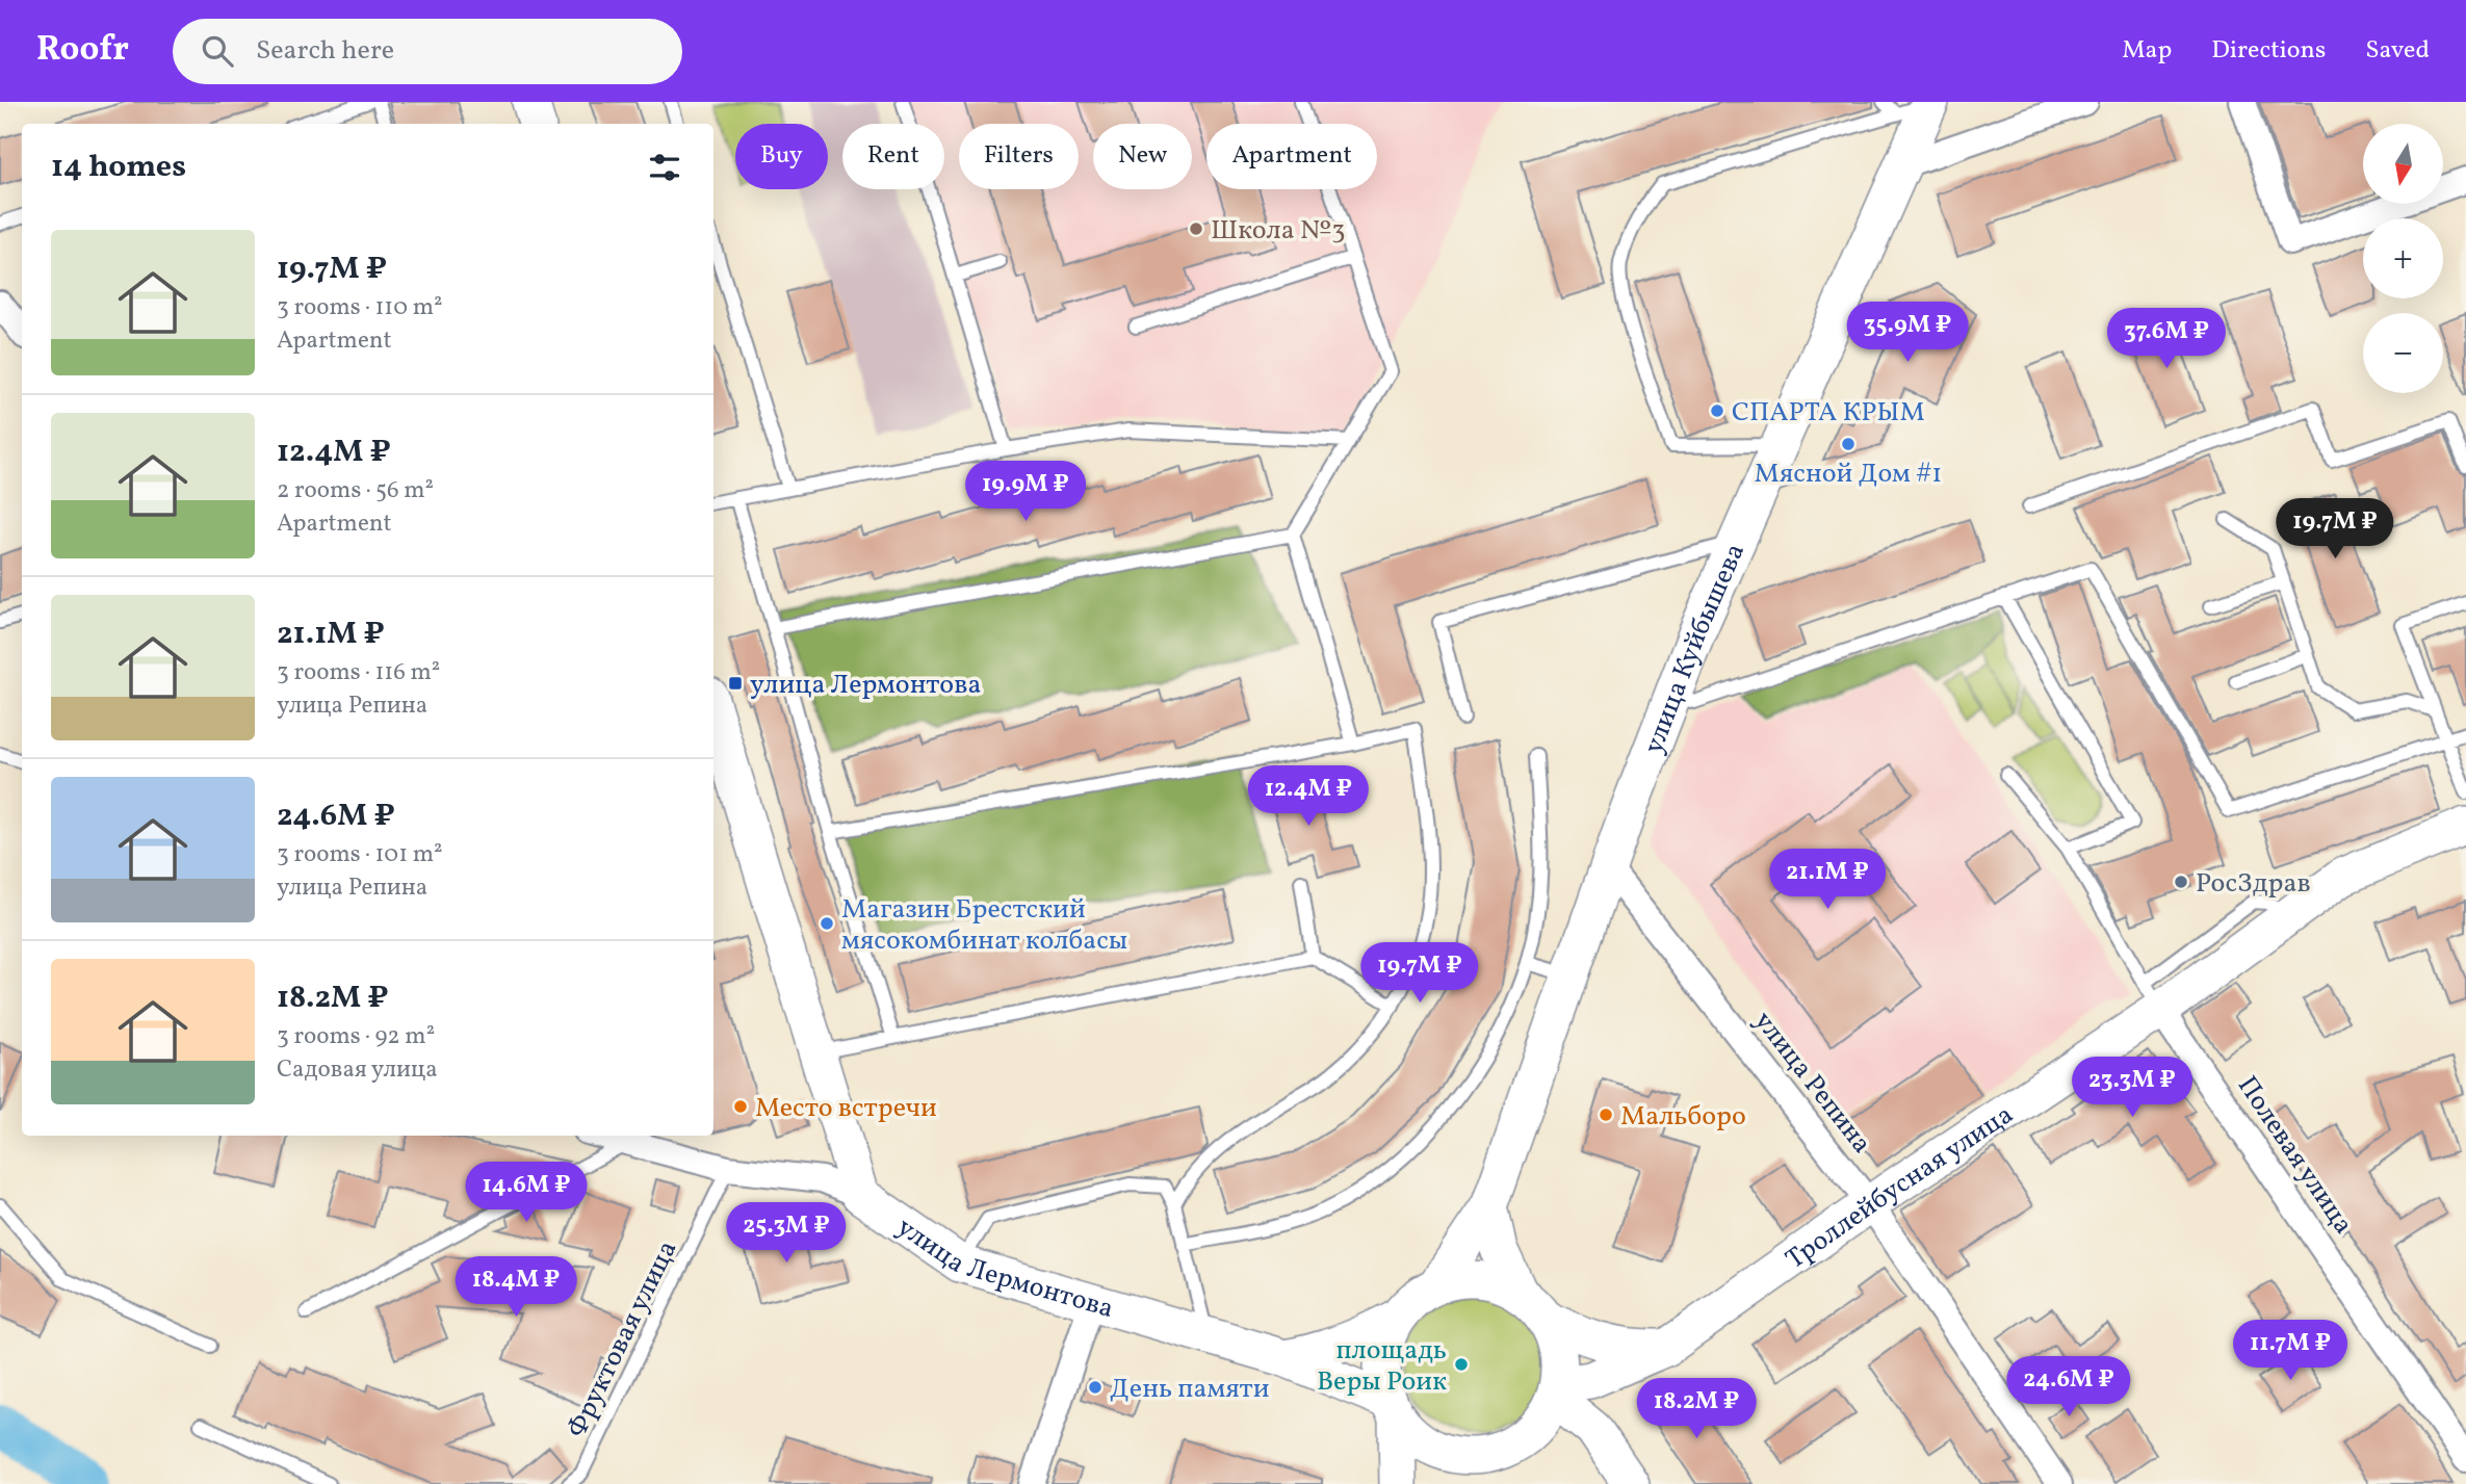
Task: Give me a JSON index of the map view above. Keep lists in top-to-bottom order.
{
  "streets": {
    "main road": ["улица Куйбышева", "Троллейбусная улица", "улица Лермонтова"],
    "street": ["улица Репина", "Полевая улица"],
    "lane": ["Фруктовая улица"]
  },
  "crossings": [
    ["улица Куйбышева", "улица Репина"],
    ["улица Куйбышева", "Троллейбусная улица"],
    ["улица Куйбышева", "улица Лермонтова"],
    ["улица Репина", "Троллейбусная улица"],
    ["Полевая улица", "Троллейбусная улица"],
    ["Троллейбусная улица", "улица Лермонтова"]
  ],
  "places": {
    "other": [
      "Школа №3",
      "СПАРТА КРЫМ",
      "Мясной Дом #1",
      "РосЗдрав",
      "Магазин Брестский мясокомбинат колбасы",
      "Место встречи",
      "Мальборо",
      "площадь Веры Роик",
      "День памяти"
    ],
    "transit": ["улица Лермонтова"]
  },
  "north": "bottom",
  "page": {
    "header": "Roofr",
    "search": "Search here",
    "nav": ["Map", "Directions", "Saved"],
    "map_buttons": ["+", "−"],
    "chip": [
      "Buy",
      "Rent",
      "Filters",
      "New",
      "Apartment"
    ],
    "heading": "14 homes",
    "list": [
      {
        "name": "19.7M ₽",
        "note": "3 rooms · 110 m² · Apartment"
      },
      {
        "name": "12.4M ₽",
        "note": "2 rooms · 56 m² · Apartment"
      },
      {
        "name": "21.1M ₽",
        "note": "3 rooms · 116 m² · улица Репина"
      },
      {
        "name": "24.6M ₽",
        "note": "3 rooms · 101 m² · улица Репина"
      },
      {
        "name": "18.2M ₽",
        "note": "3 rooms · 92 m² · Садовая улица"
      }
    ],
    "price": [
      "35.9M ₽",
      "37.6M ₽",
      "19.9M ₽",
      "19.7M ₽",
      "12.4M ₽",
      "21.1M ₽",
      "19.7M ₽",
      "23.3M ₽",
      "14.6M ₽",
      "25.3M ₽",
      "18.4M ₽",
      "11.7M ₽",
      "24.6M ₽",
      "18.2M ₽"
    ]
  }
}
